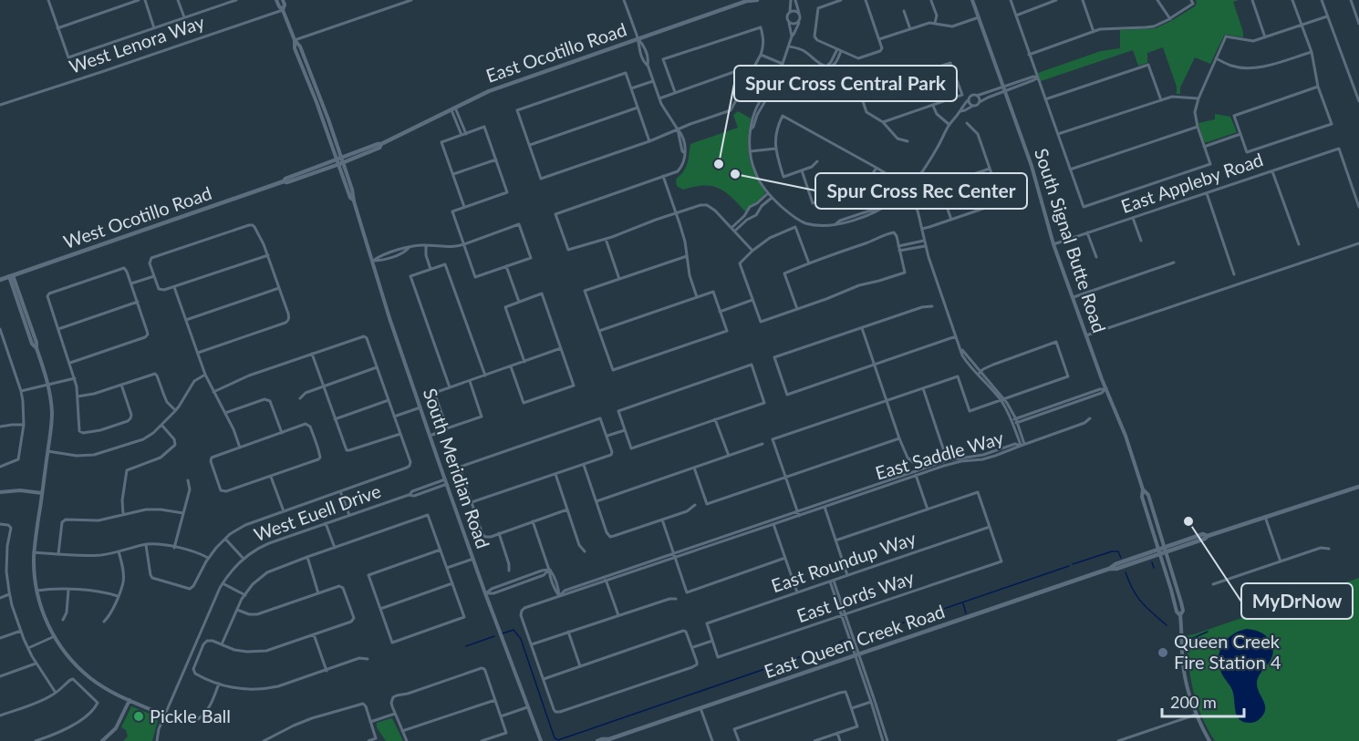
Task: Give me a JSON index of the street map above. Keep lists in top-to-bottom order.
{
  "streets": {
    "main road": ["East Ocotillo Road", "West Ocotillo Road", "East Queen Creek Road"],
    "street": [
      "West Lenora Way",
      "East Appleby Road",
      "South Signal Butte Road",
      "East Saddle Way",
      "South Meridian Road",
      "West Euell Drive",
      "East Roundup Way",
      "East Lords Way"
    ]
  },
  "crossings": [
    ["West Lenora Way", "South Meridian Road"],
    ["East Ocotillo Road", "West Ocotillo Road"],
    ["East Appleby Road", "South Signal Butte Road"],
    ["West Ocotillo Road", "South Meridian Road"],
    ["South Signal Butte Road", "East Queen Creek Road"],
    ["South Meridian Road", "West Euell Drive"],
    ["East Roundup Way", "East Lords Way"]
  ],
  "places": [
    "Spur Cross Central Park",
    "Spur Cross Rec Center",
    "MyDrNow",
    "Queen Creek Fire Station 4",
    "Pickle Ball"
  ],
  "scale_bar": "200 m"
}
